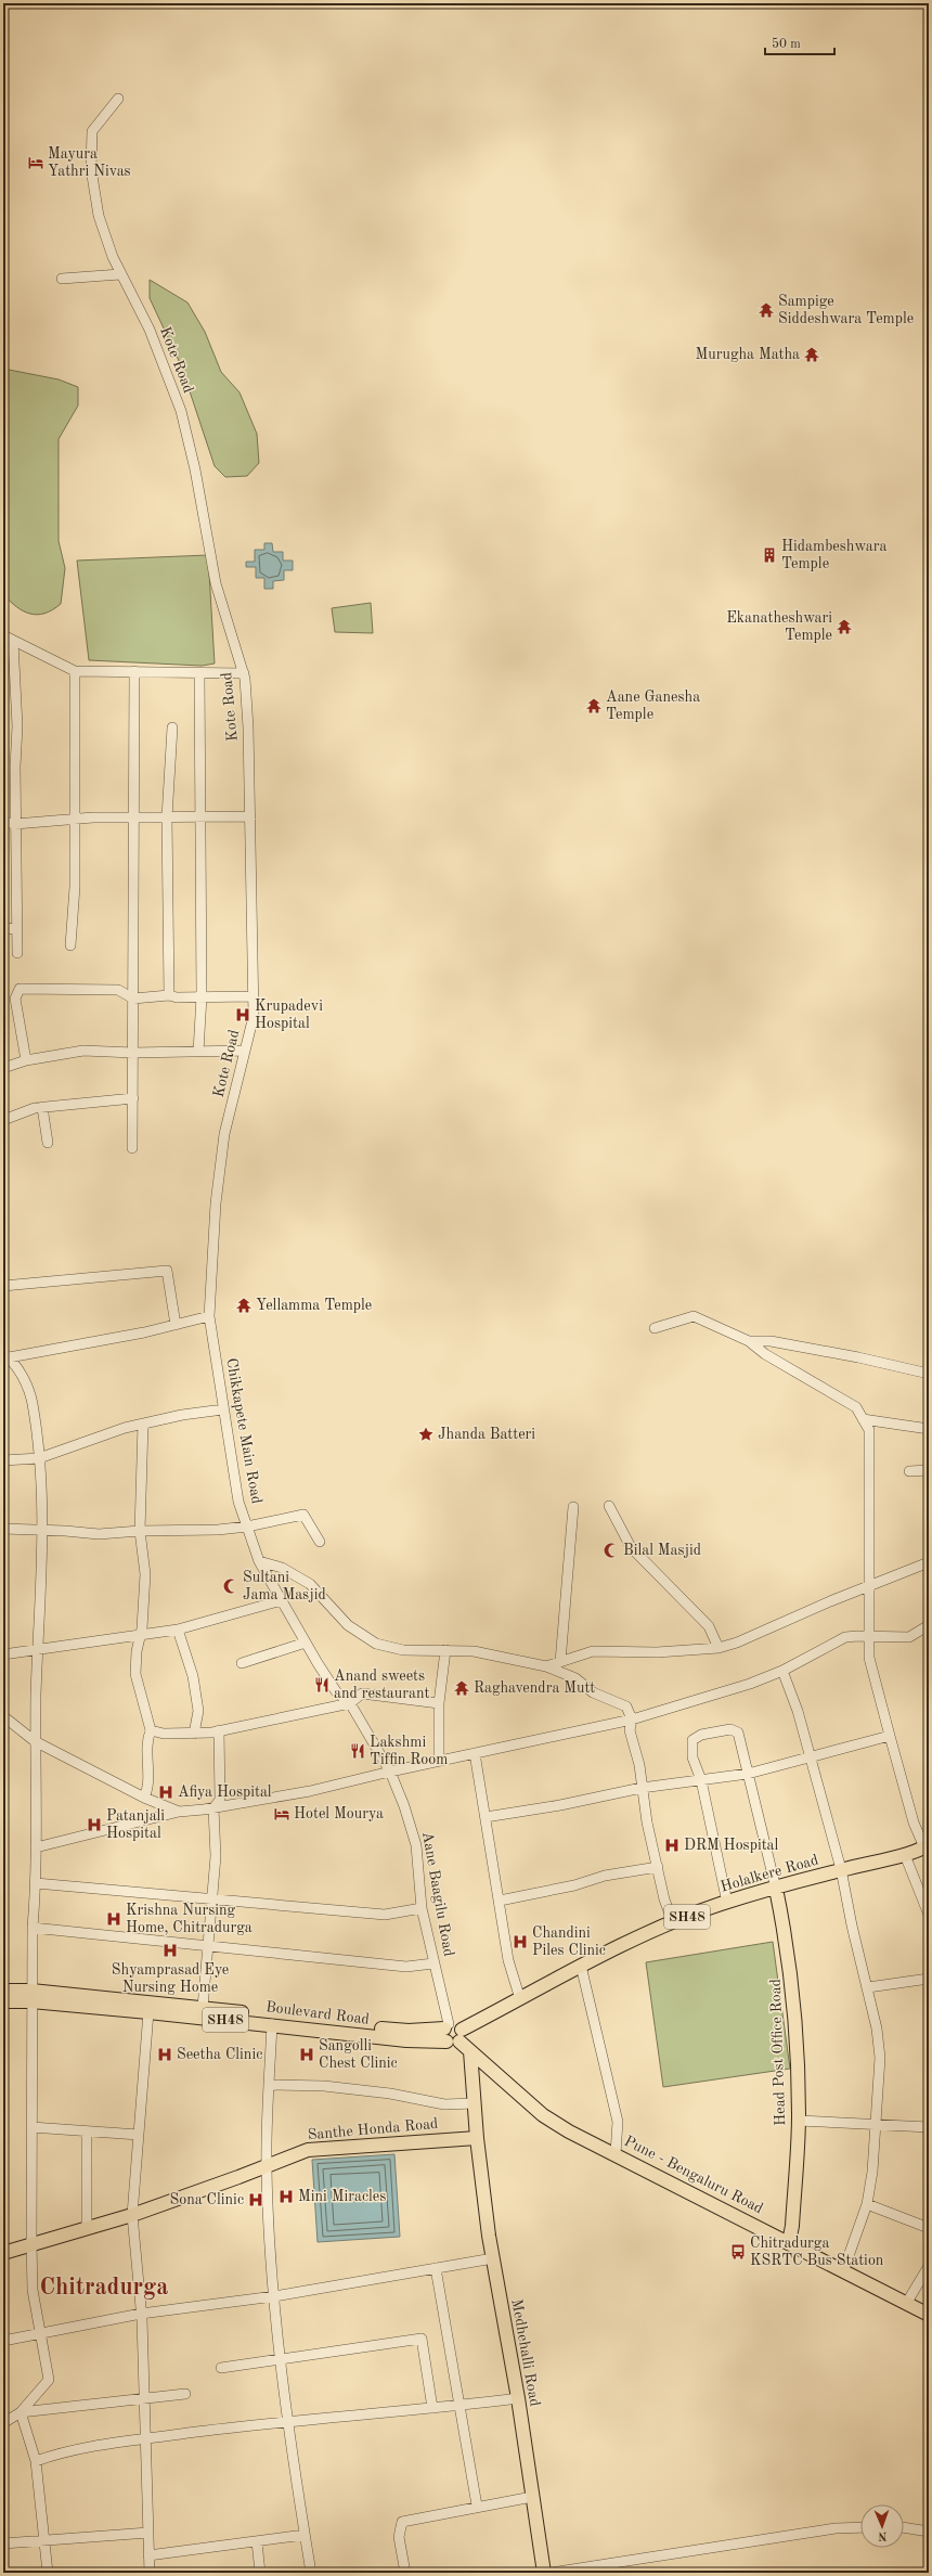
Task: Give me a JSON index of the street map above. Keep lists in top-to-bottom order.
{
  "streets": {
    "main road": [
      "Holalkere Road",
      "SH48",
      "Boulevard Road",
      "Head Post Office Road",
      "Santhe Honda Road",
      "Pune - Bengaluru Road",
      "Medhehalli Road"
    ],
    "street": ["Kote Road", "Chikkapete Main Road", "Aane Baagilu Road"]
  },
  "crossings": [
    ["Kote Road", "Chikkapete Main Road"],
    ["Chikkapete Main Road", "Aane Baagilu Road"],
    ["Holalkere Road", "Boulevard Road"],
    ["Holalkere Road", "Head Post Office Road"],
    ["Holalkere Road", "Pune - Bengaluru Road"],
    ["Aane Baagilu Road", "Boulevard Road"],
    ["Boulevard Road", "Pune - Bengaluru Road"],
    ["Head Post Office Road", "Pune - Bengaluru Road"],
    ["Santhe Honda Road", "Medhehalli Road"],
    ["Pune - Bengaluru Road", "Medhehalli Road"]
  ],
  "districts": ["Chitradurga"],
  "places": {
    "hotel": ["Mayura Yathri Nivas", "Hotel Mourya"],
    "temple": [
      "Sampige Siddeshwara Temple",
      "Murugha Matha",
      "Ekanatheshwari Temple",
      "Aane Ganesha Temple",
      "Yellamma Temple",
      "Raghavendra Mutt"
    ],
    "building": ["Hidambeshwara Temple"],
    "hospital": [
      "Krupadevi Hospital",
      "Afiya Hospital",
      "Patanjali Hospital",
      "DRM Hospital",
      "Krishna Nursing Home, Chitradurga",
      "Chandini Piles Clinic",
      "Shyamprasad Eye Nursing Home",
      "Seetha Clinic",
      "Sangolli Chest Clinic",
      "Mini Miracles",
      "Sona Clinic"
    ],
    "place": ["Jhanda Batteri"],
    "mosque": ["Bilal Masjid", "Sultani Jama Masjid"],
    "restaurant": ["Anand sweets and restaurant", "Lakshmi Tiffin Room"],
    "bus stop": ["Chitradurga KSRTC Bus Station"]
  },
  "scale_bar": "50 m",
  "north": "bottom"
}
